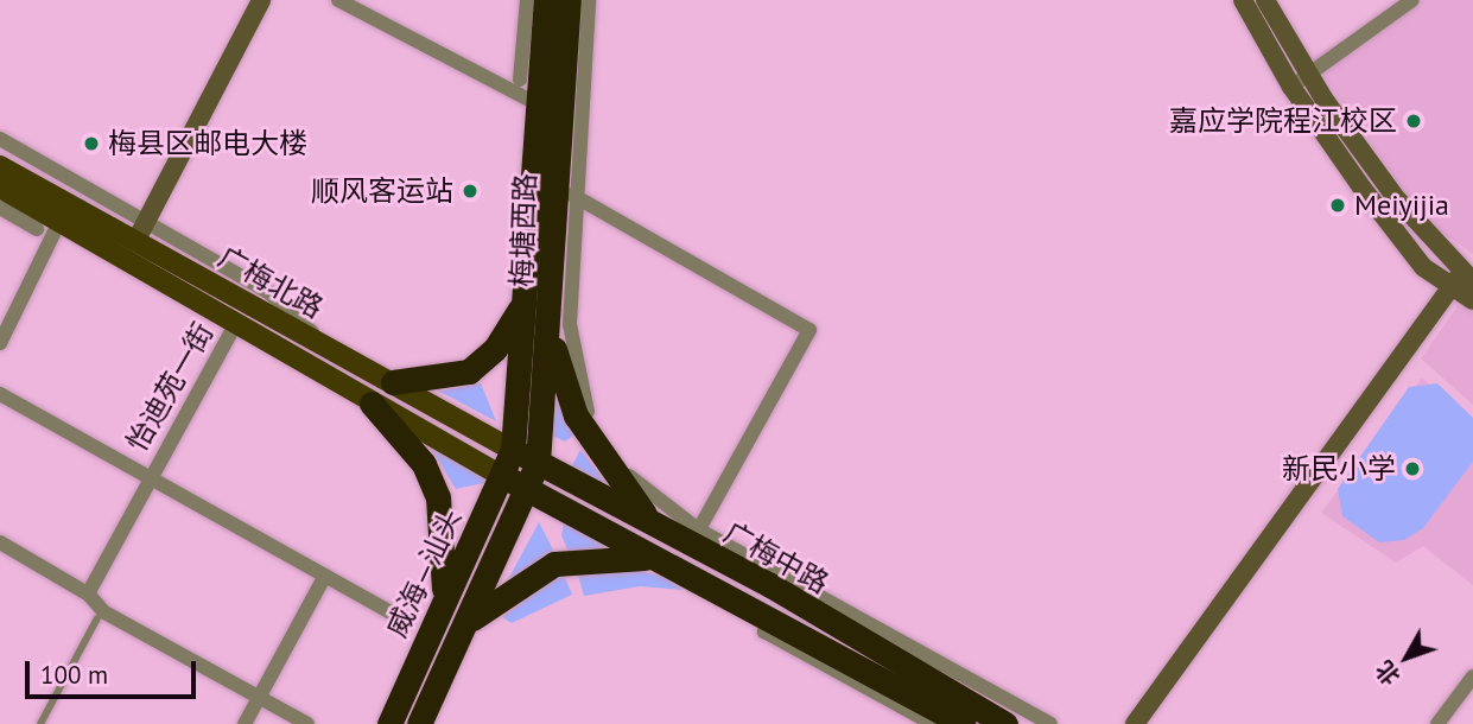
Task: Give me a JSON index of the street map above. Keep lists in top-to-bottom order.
{
  "streets": {
    "highway": ["梅塘西路", "广梅中路", "威海—汕头"],
    "main road": ["广梅北路"],
    "street": ["怡迪苑一街"]
  },
  "crossings": [
    ["梅塘西路", "广梅北路"],
    ["梅塘西路", "广梅中路"],
    ["梅塘西路", "威海—汕头"],
    ["广梅北路", "怡迪苑一街"],
    ["广梅北路", "广梅中路"],
    ["广梅北路", "威海—汕头"],
    ["广梅中路", "威海—汕头"]
  ],
  "places": [
    "嘉应学院程江校区",
    "梅县区邮电大楼",
    "顺风客运站",
    "Meiyijia",
    "新民小学"
  ],
  "scale_bar": "100 m",
  "north": "bottom left"
}
